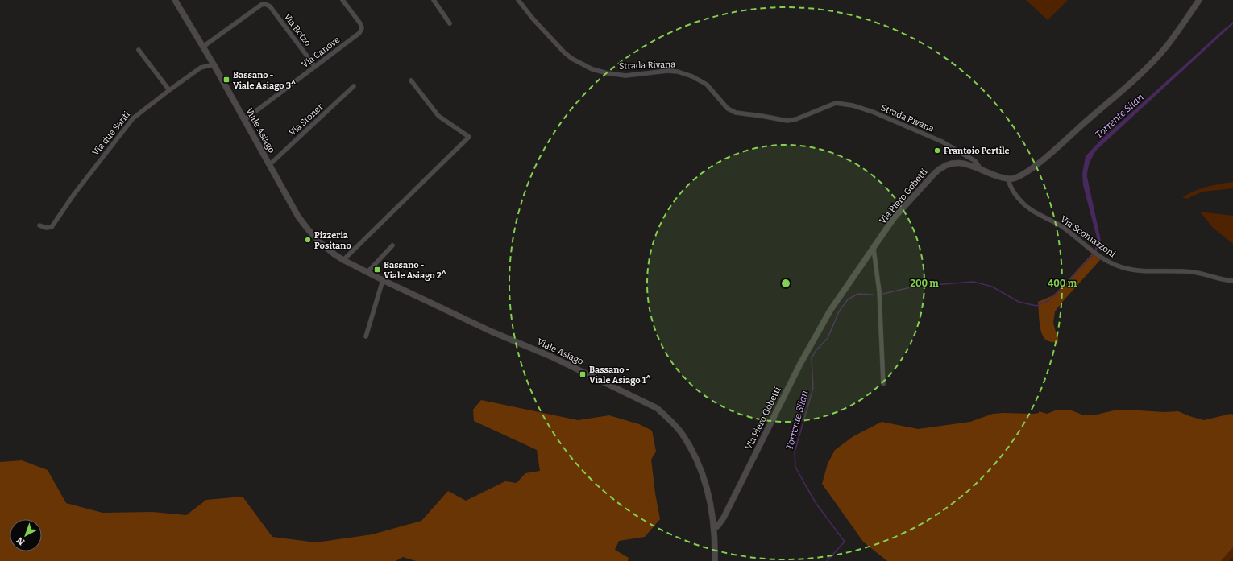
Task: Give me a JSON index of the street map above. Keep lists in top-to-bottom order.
{
  "streets": {
    "main road": ["Viale Asiago", "Via Piero Gobetti"],
    "street": [
      "Via Rotzo",
      "Via Canove",
      "Strada Rivana",
      "Via Stoner",
      "Via due Santi",
      "Via Scomazzoni"
    ]
  },
  "crossings": [
    ["Via Rotzo", "Via Canove"],
    ["Via Rotzo", "Viale Asiago"],
    ["Via Canove", "Viale Asiago"],
    ["Strada Rivana", "Via Piero Gobetti"],
    ["Via Stoner", "Viale Asiago"],
    ["Viale Asiago", "Via due Santi"],
    ["Viale Asiago", "Via Piero Gobetti"],
    ["Via Piero Gobetti", "Via Scomazzoni"]
  ],
  "water": ["Torrente Silan"],
  "places": {
    "transit": ["Bassano - Viale Asiago 3^", "Bassano - Viale Asiago 2^", "Bassano - Viale Asiago 1^"],
    "other": ["Frantoio Pertile", "Pizzeria Positano"]
  },
  "north": "bottom left",
  "rings": ["200 m", "400 m"]
}
